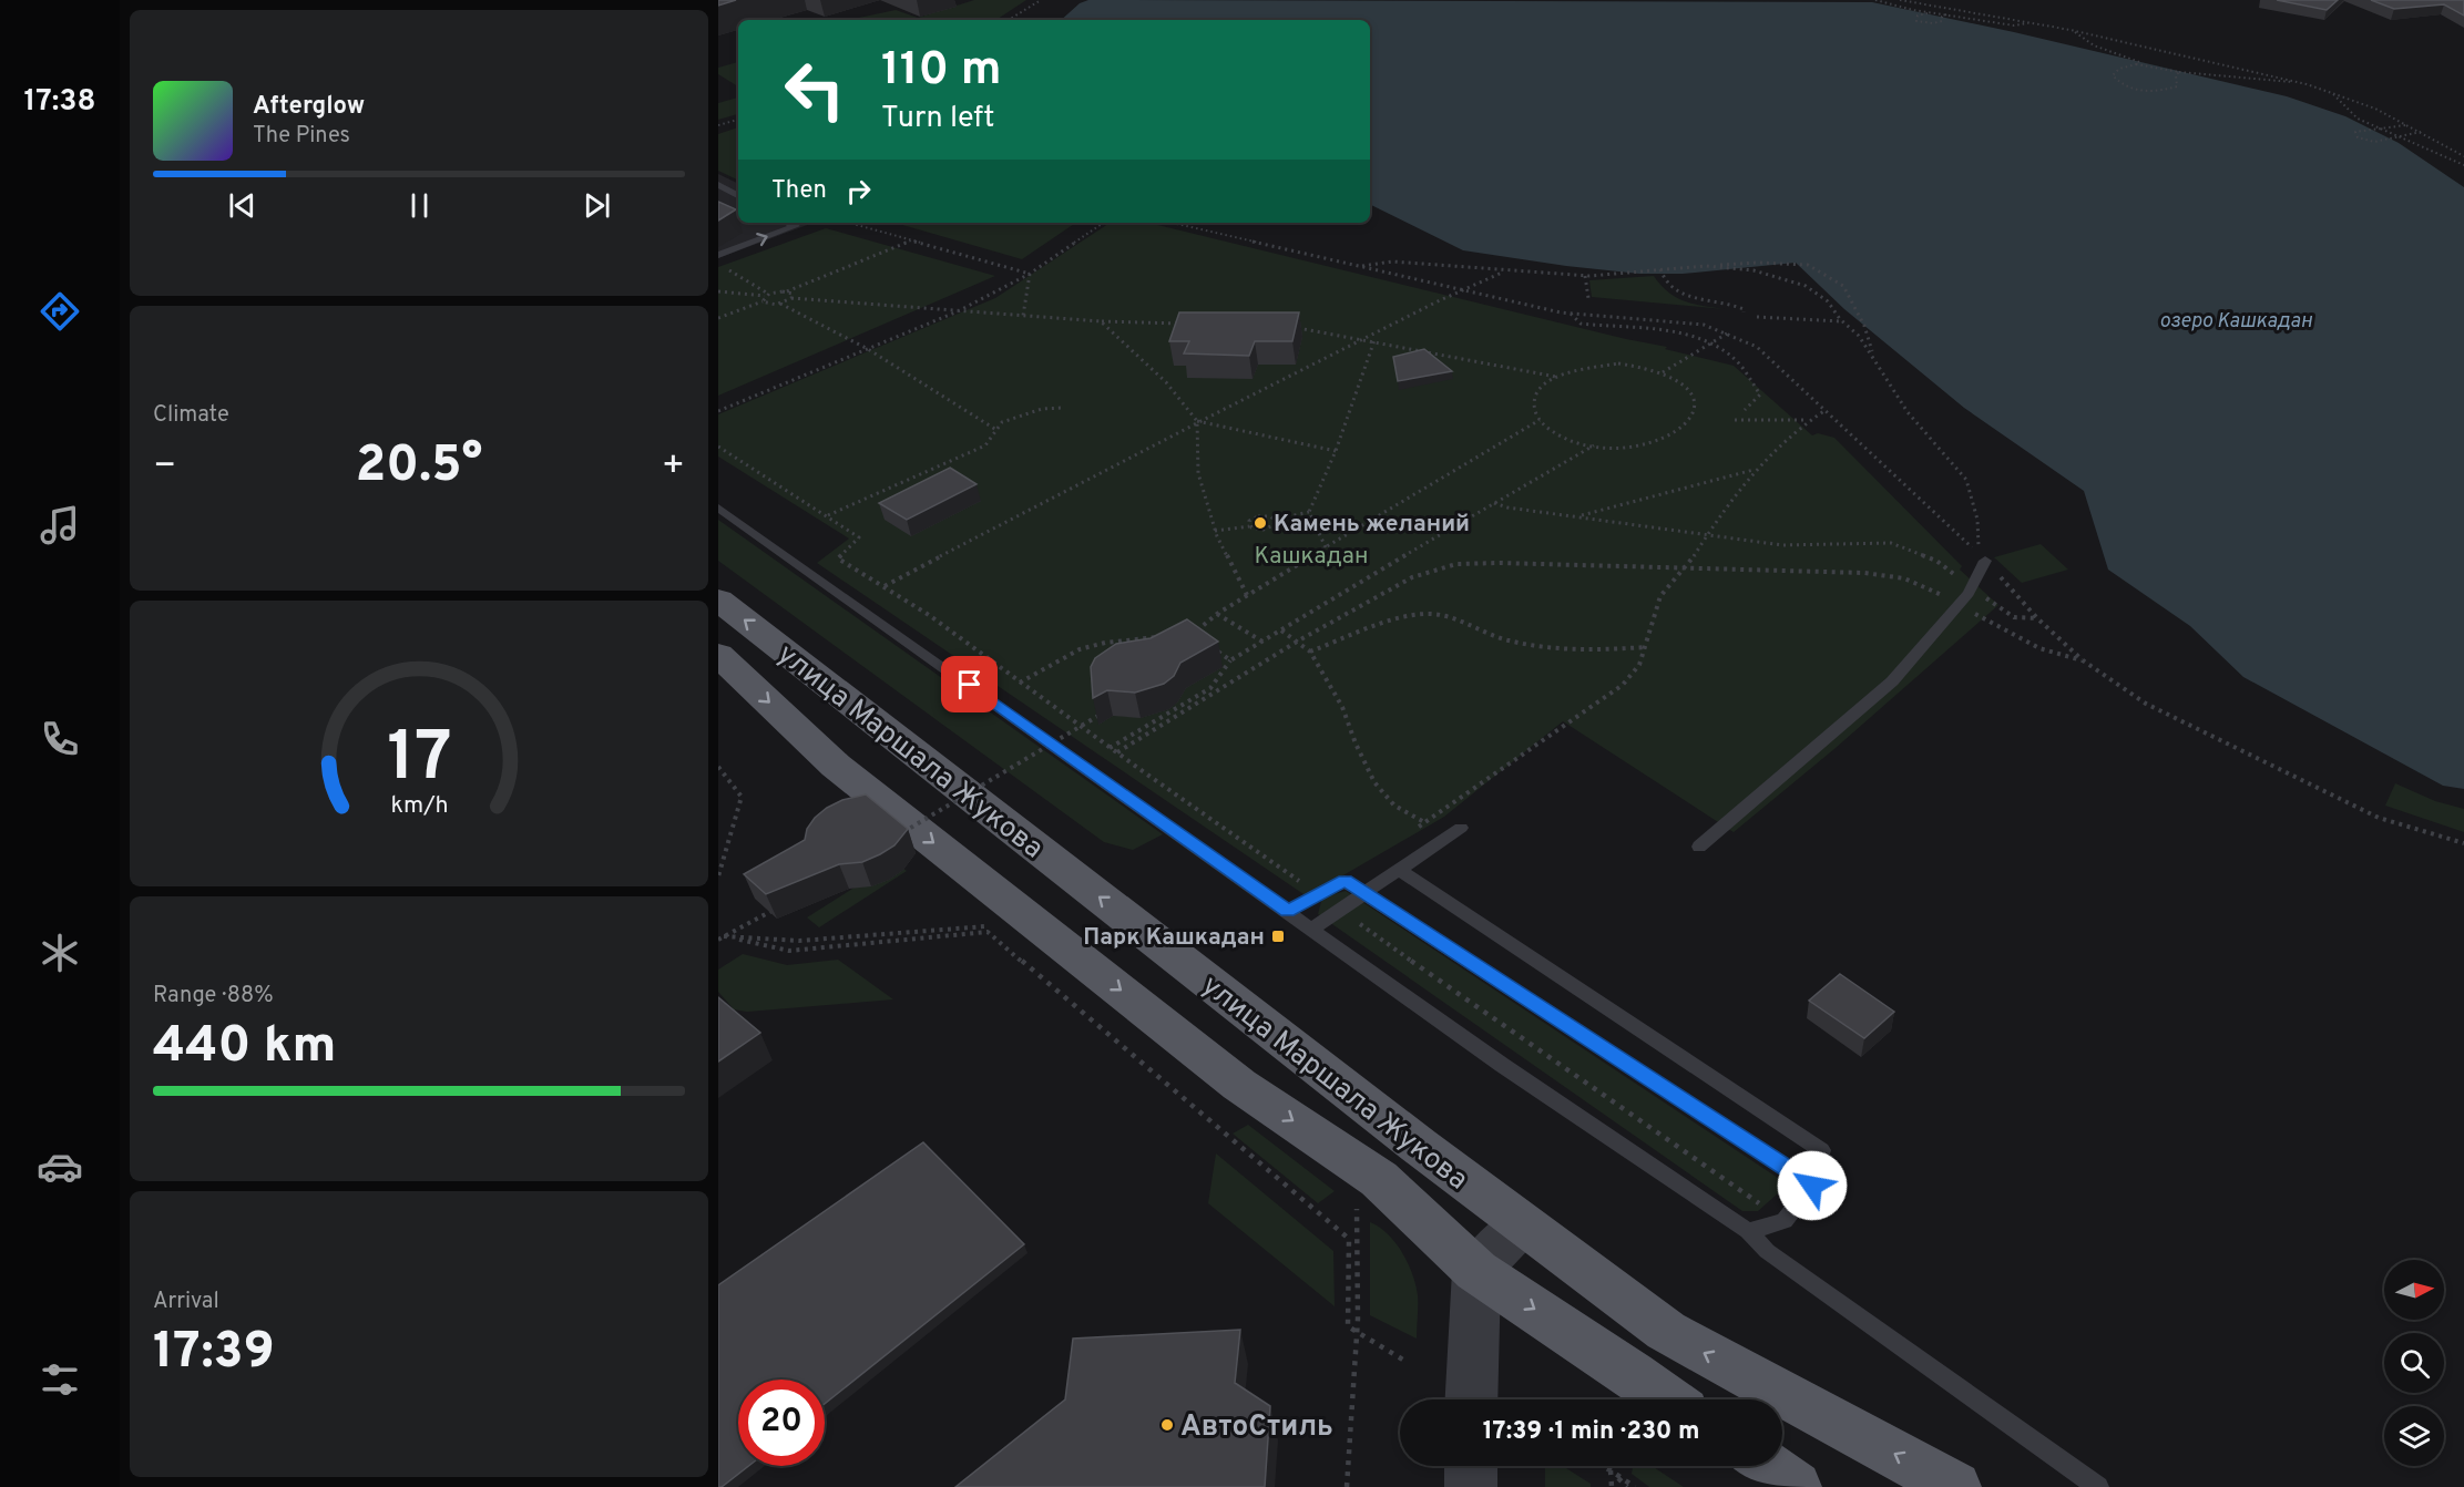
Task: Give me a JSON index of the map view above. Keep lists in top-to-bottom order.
{
  "streets": {
    "main road": ["улица Маршала Жукова"]
  },
  "water": ["озеро Кашкадан"],
  "parks": ["Кашкадан"],
  "places": {
    "other": ["Камень желаний", "АвтоСтиль"],
    "transit": ["Парк Кашкадан"]
  },
  "north": "right",
  "page": {
    "tabs": "17:38",
    "turn": ["110 m", "Turn left"],
    "song": ["Afterglow", "The Pines"],
    "then": "Then",
    "tile": [
      "Climate",
      ["Range · 88%", "440 km"],
      ["Arrival", "17:39"]
    ],
    "heat": ["−", "20.5°", "+"],
    "limit": "20",
    "trip": "17:39 · 1 min · 230 m",
    "gauge": ["17", "km/h"]
  }
}
